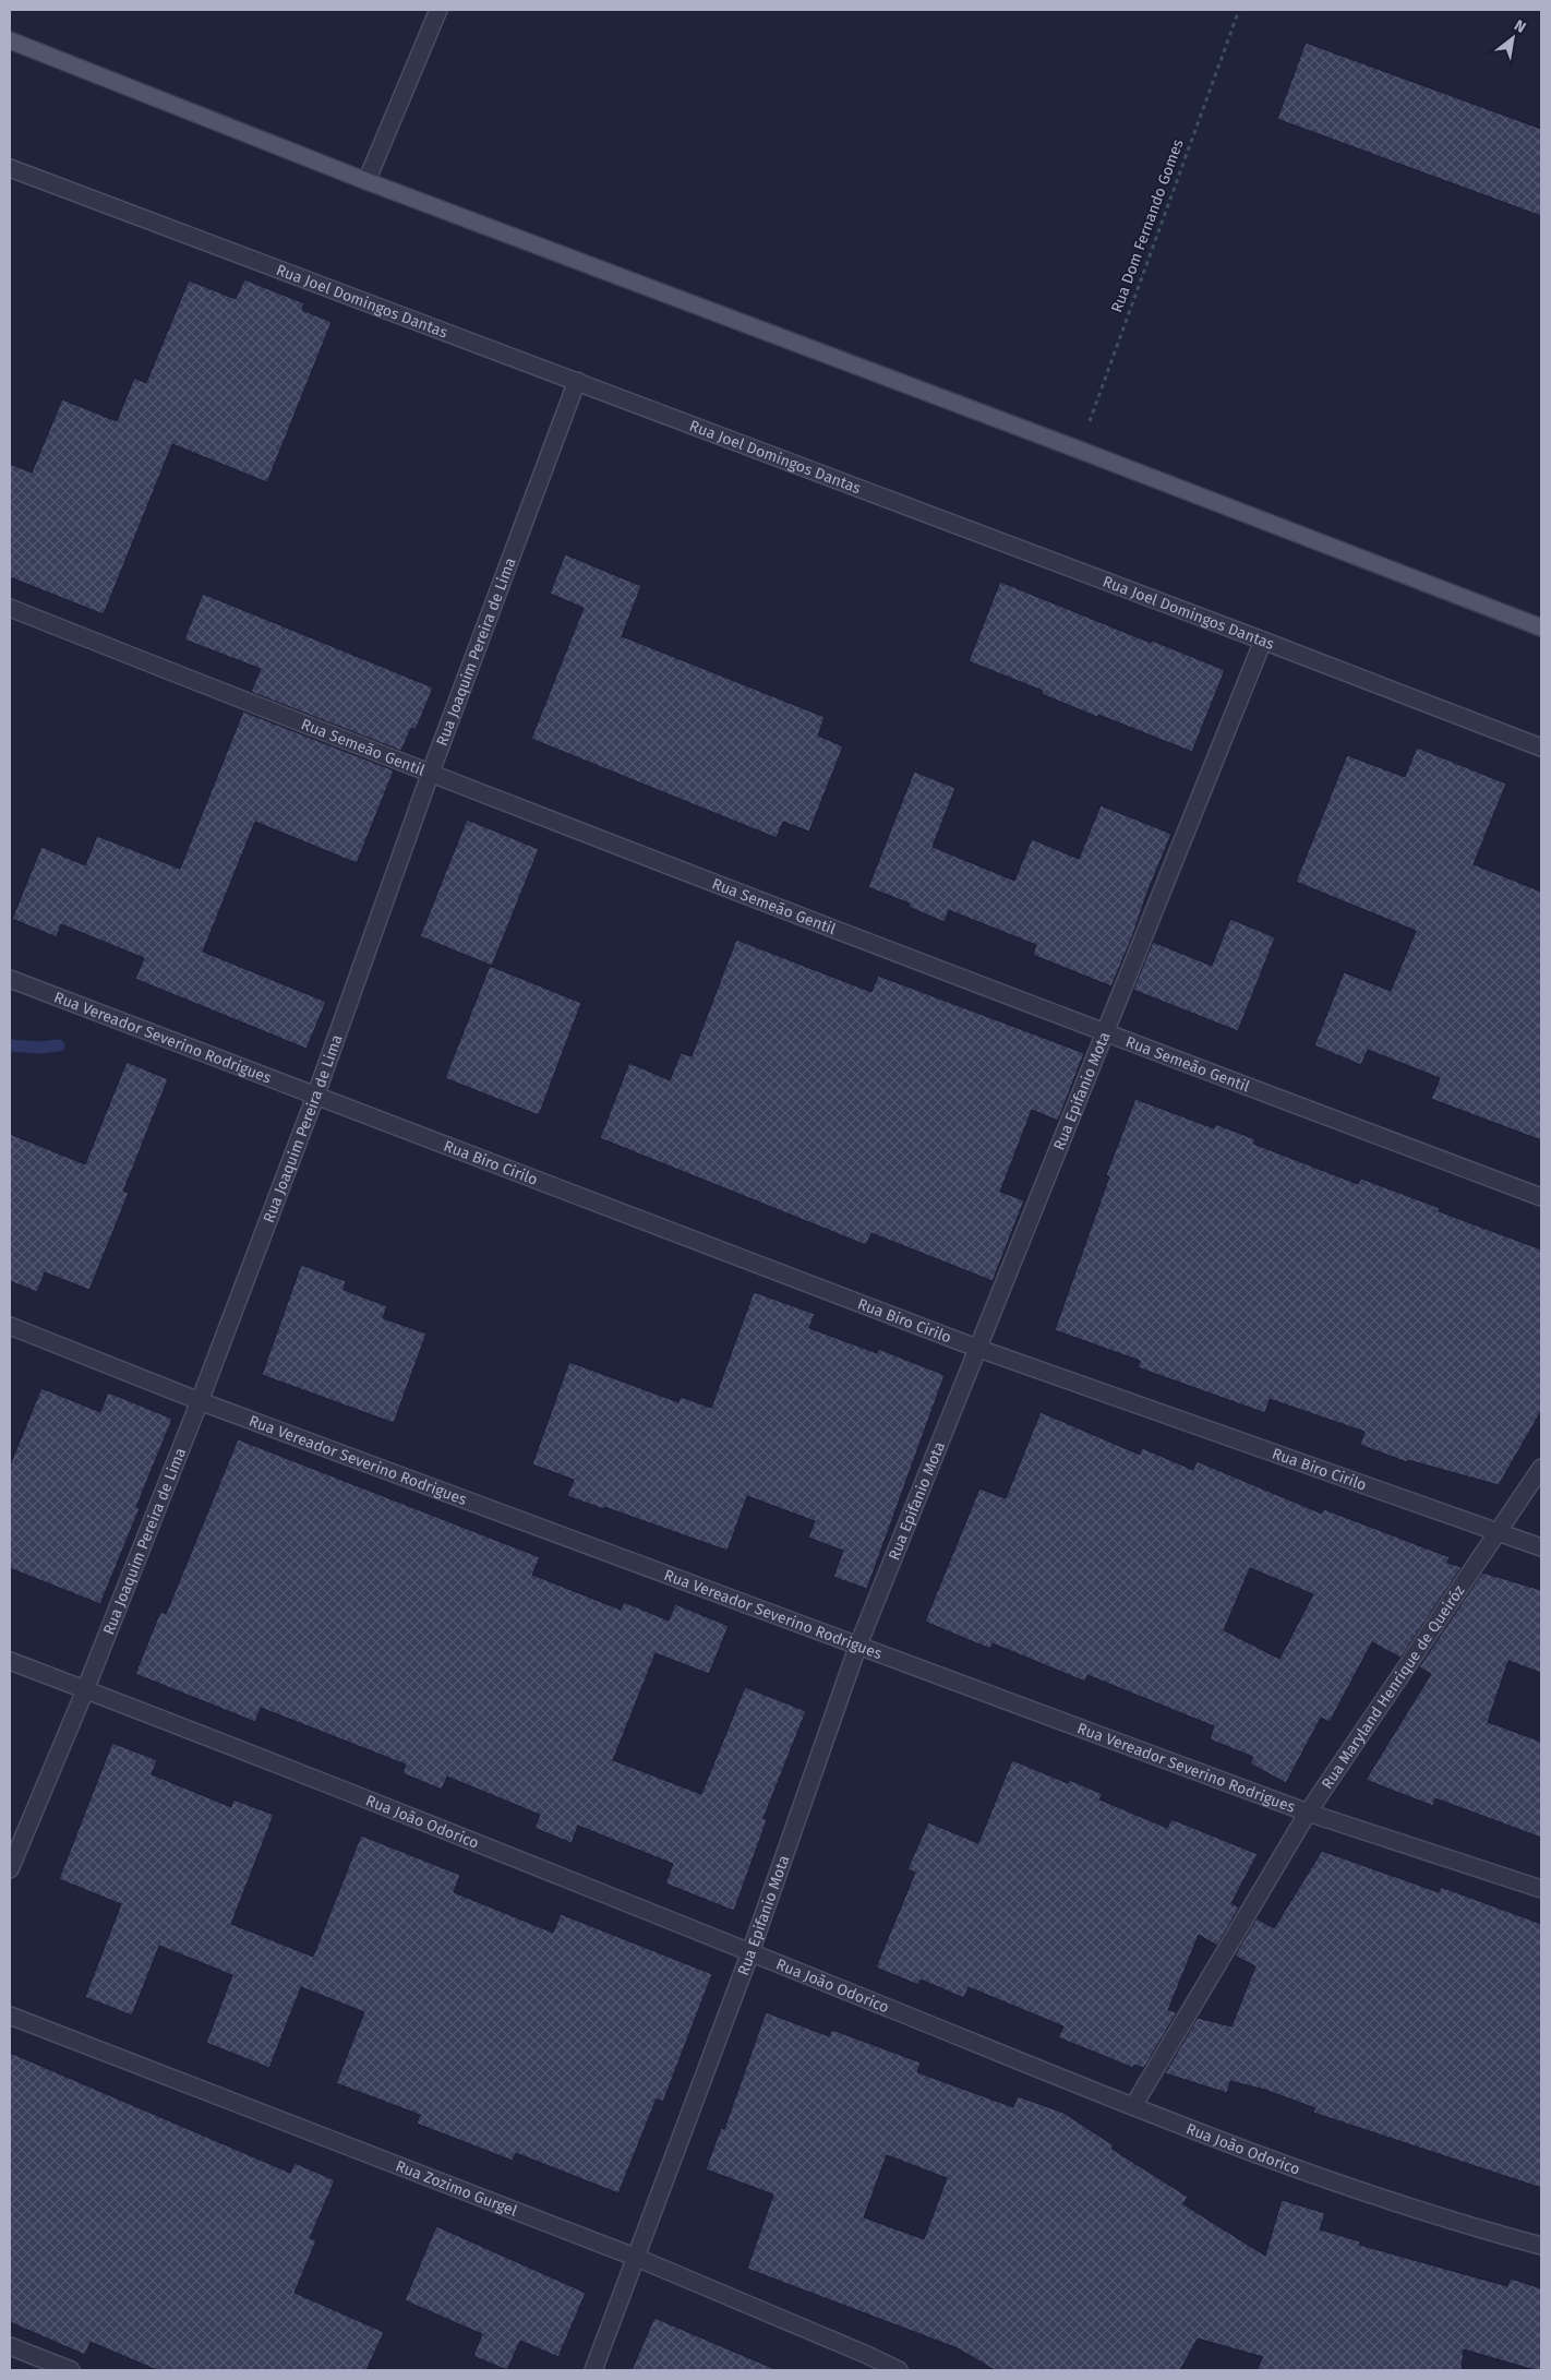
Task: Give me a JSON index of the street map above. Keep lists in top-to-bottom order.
{
  "streets": {
    "street": [
      "Rua Joel Domingos Dantas",
      "Rua Joaquim Pereira de Lima",
      "Rua Semeão Gentil",
      "Rua Vereador Severino Rodrigues",
      "Rua Epifanio Mota",
      "Rua Biro Cirilo",
      "Rua Maryland Henrique de Queiróz",
      "Rua João Odorico",
      "Rua Zozimo Gurgel"
    ],
    "path": ["Rua Dom Fernando Gomes"]
  },
  "crossings": [
    ["Rua Joel Domingos Dantas", "Rua Joaquim Pereira de Lima"],
    ["Rua Joel Domingos Dantas", "Rua Epifanio Mota"],
    ["Rua Joaquim Pereira de Lima", "Rua Semeão Gentil"],
    ["Rua Joaquim Pereira de Lima", "Rua Vereador Severino Rodrigues"],
    ["Rua Joaquim Pereira de Lima", "Rua Biro Cirilo"],
    ["Rua Joaquim Pereira de Lima", "Rua João Odorico"],
    ["Rua Semeão Gentil", "Rua Epifanio Mota"],
    ["Rua Vereador Severino Rodrigues", "Rua Epifanio Mota"],
    ["Rua Vereador Severino Rodrigues", "Rua Biro Cirilo"],
    ["Rua Vereador Severino Rodrigues", "Rua Maryland Henrique de Queiróz"],
    ["Rua Epifanio Mota", "Rua Biro Cirilo"],
    ["Rua Epifanio Mota", "Rua João Odorico"],
    ["Rua Epifanio Mota", "Rua Zozimo Gurgel"],
    ["Rua Biro Cirilo", "Rua Maryland Henrique de Queiróz"],
    ["Rua Maryland Henrique de Queiróz", "Rua João Odorico"]
  ],
  "north": "top right"
}
